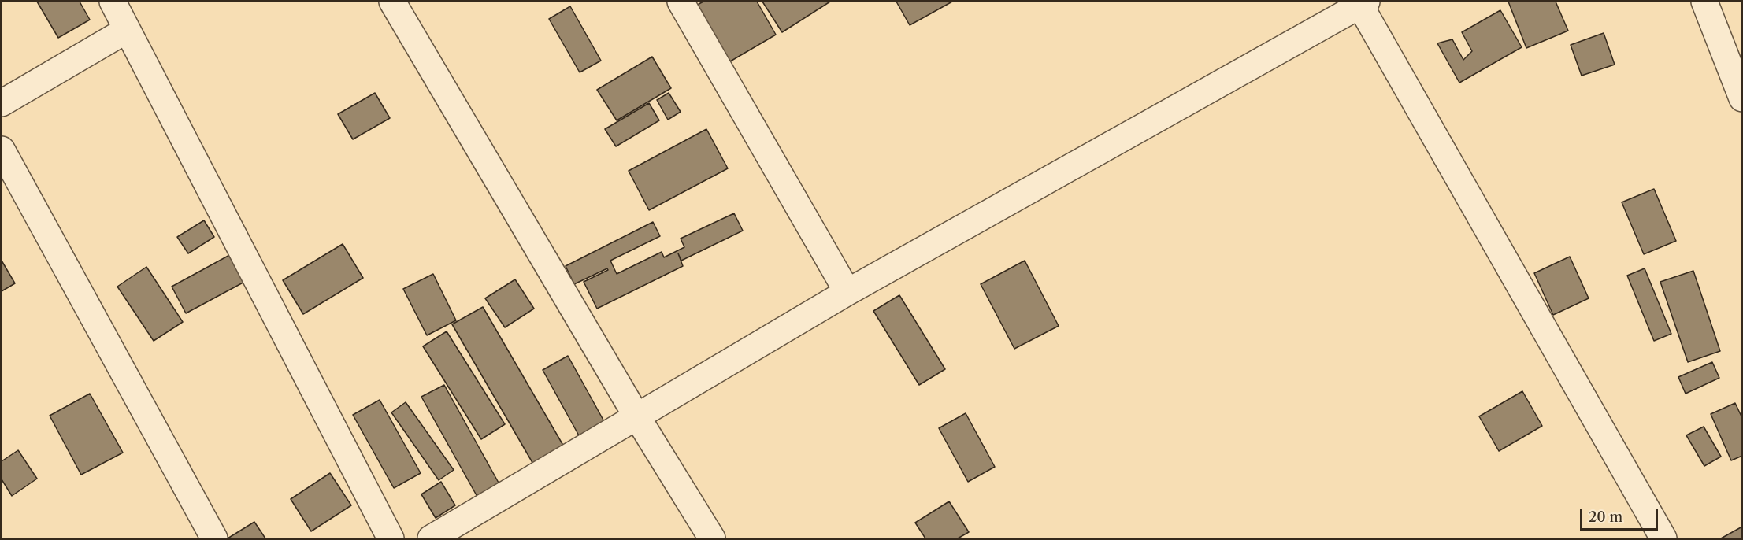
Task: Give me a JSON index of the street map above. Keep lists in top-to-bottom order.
{
  "scale_bar": "20 m"
}
